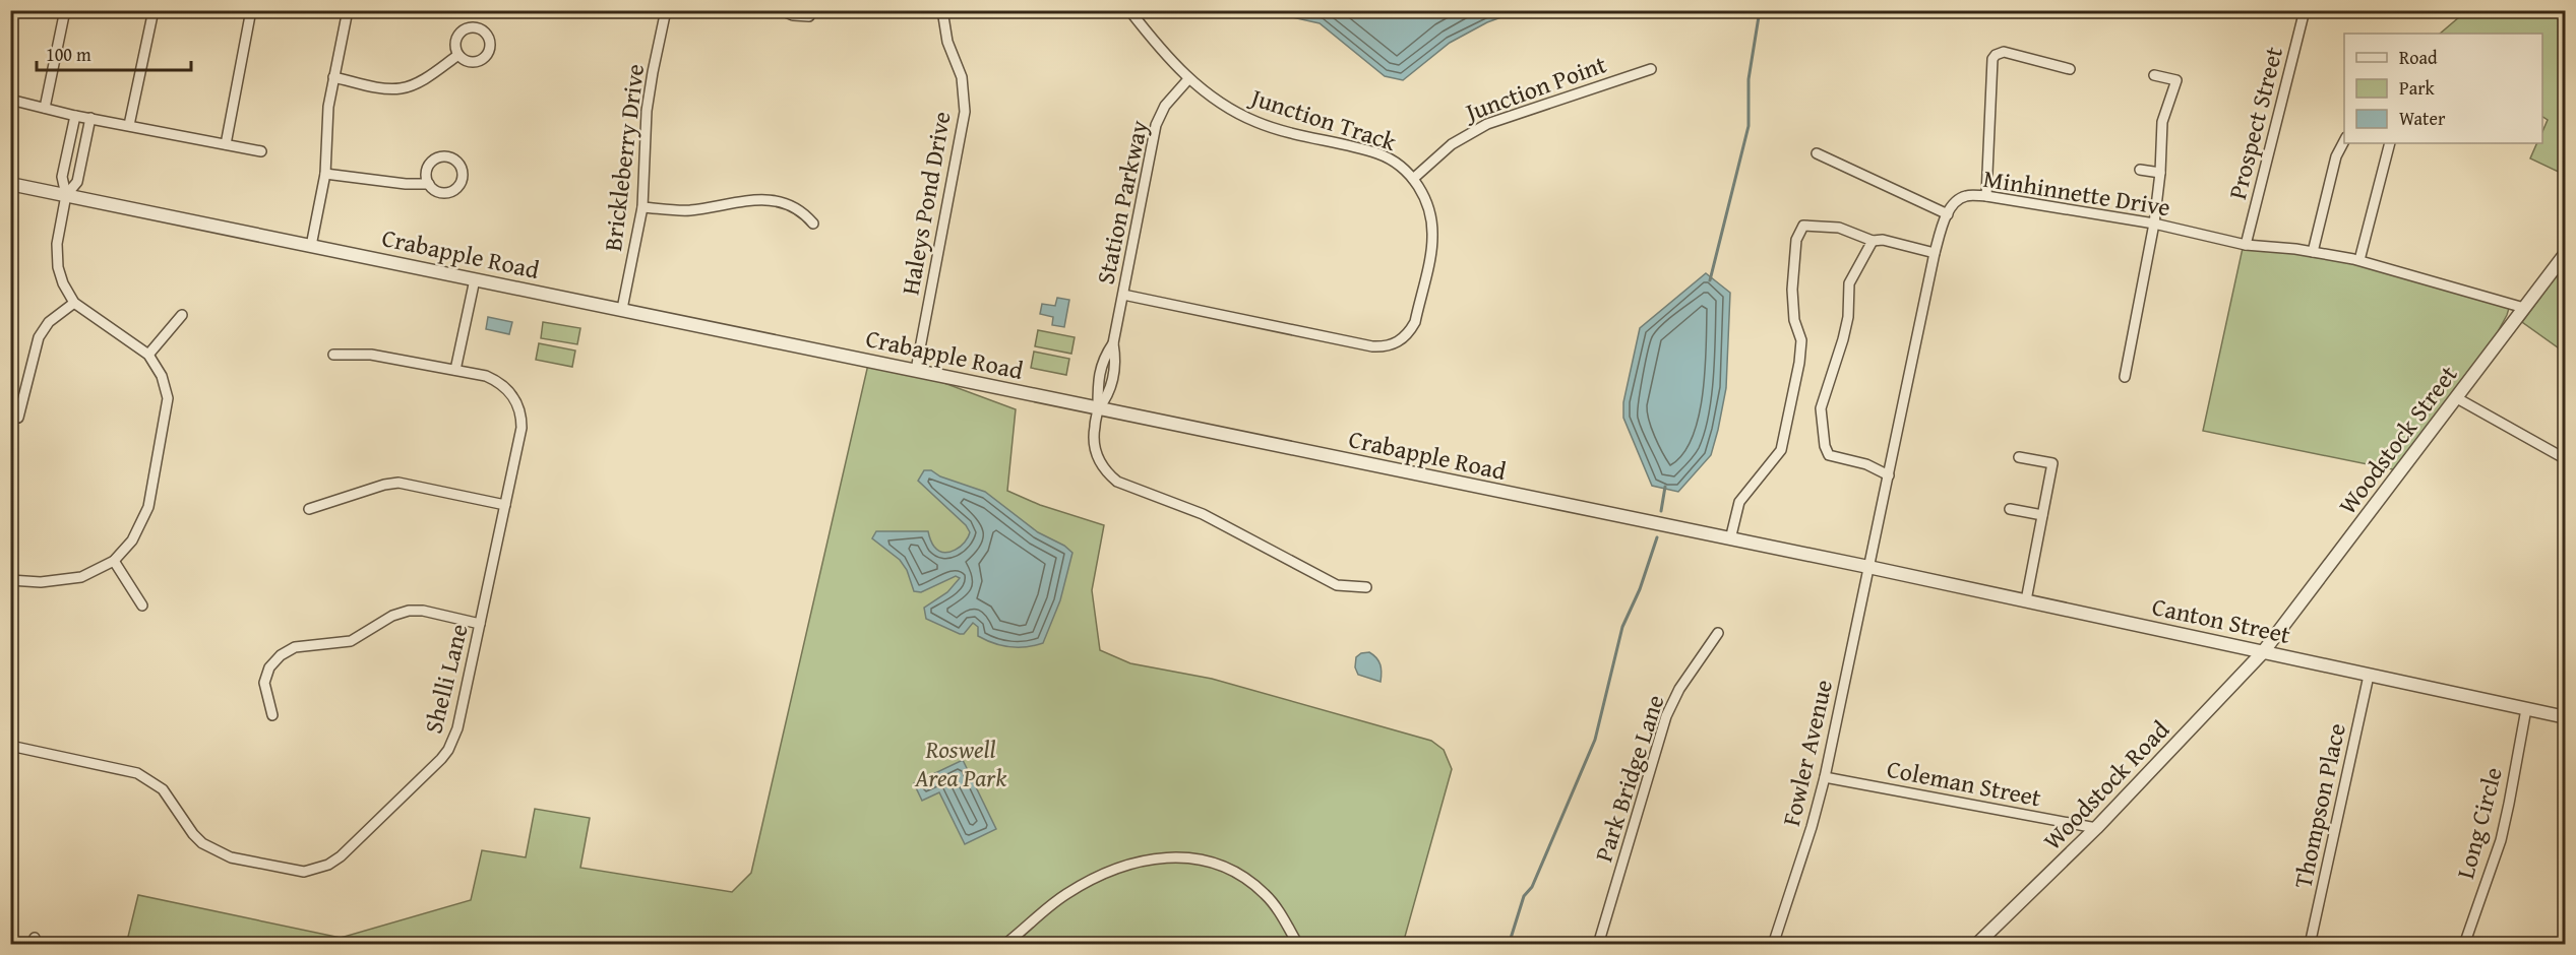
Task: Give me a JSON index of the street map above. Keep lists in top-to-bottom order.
{
  "streets": {
    "street": [
      "Junction Point",
      "Junction Track",
      "Prospect Street",
      "Brickleberry Drive",
      "Minhinnette Drive",
      "Station Parkway",
      "Haleys Pond Drive",
      "Crabapple Road",
      "Woodstock Street",
      "Canton Street",
      "Shelli Lane",
      "Fowler Avenue",
      "Park Bridge Lane",
      "Coleman Street",
      "Woodstock Road",
      "Thompson Place",
      "Long Circle"
    ]
  },
  "crossings": [
    ["Junction Point", "Junction Track"],
    ["Junction Track", "Station Parkway"],
    ["Prospect Street", "Minhinnette Drive"],
    ["Brickleberry Drive", "Crabapple Road"],
    ["Minhinnette Drive", "Woodstock Street"],
    ["Station Parkway", "Crabapple Road"],
    ["Haleys Pond Drive", "Crabapple Road"],
    ["Crabapple Road", "Canton Street"],
    ["Crabapple Road", "Fowler Avenue"],
    ["Woodstock Street", "Canton Street"],
    ["Woodstock Street", "Woodstock Road"],
    ["Canton Street", "Fowler Avenue"],
    ["Canton Street", "Woodstock Road"],
    ["Canton Street", "Thompson Place"],
    ["Canton Street", "Long Circle"],
    ["Fowler Avenue", "Coleman Street"],
    ["Coleman Street", "Woodstock Road"]
  ],
  "parks": ["Roswell Area Park"],
  "legend": ["Road", "Park", "Water"],
  "scale_bar": "100 m"
}
